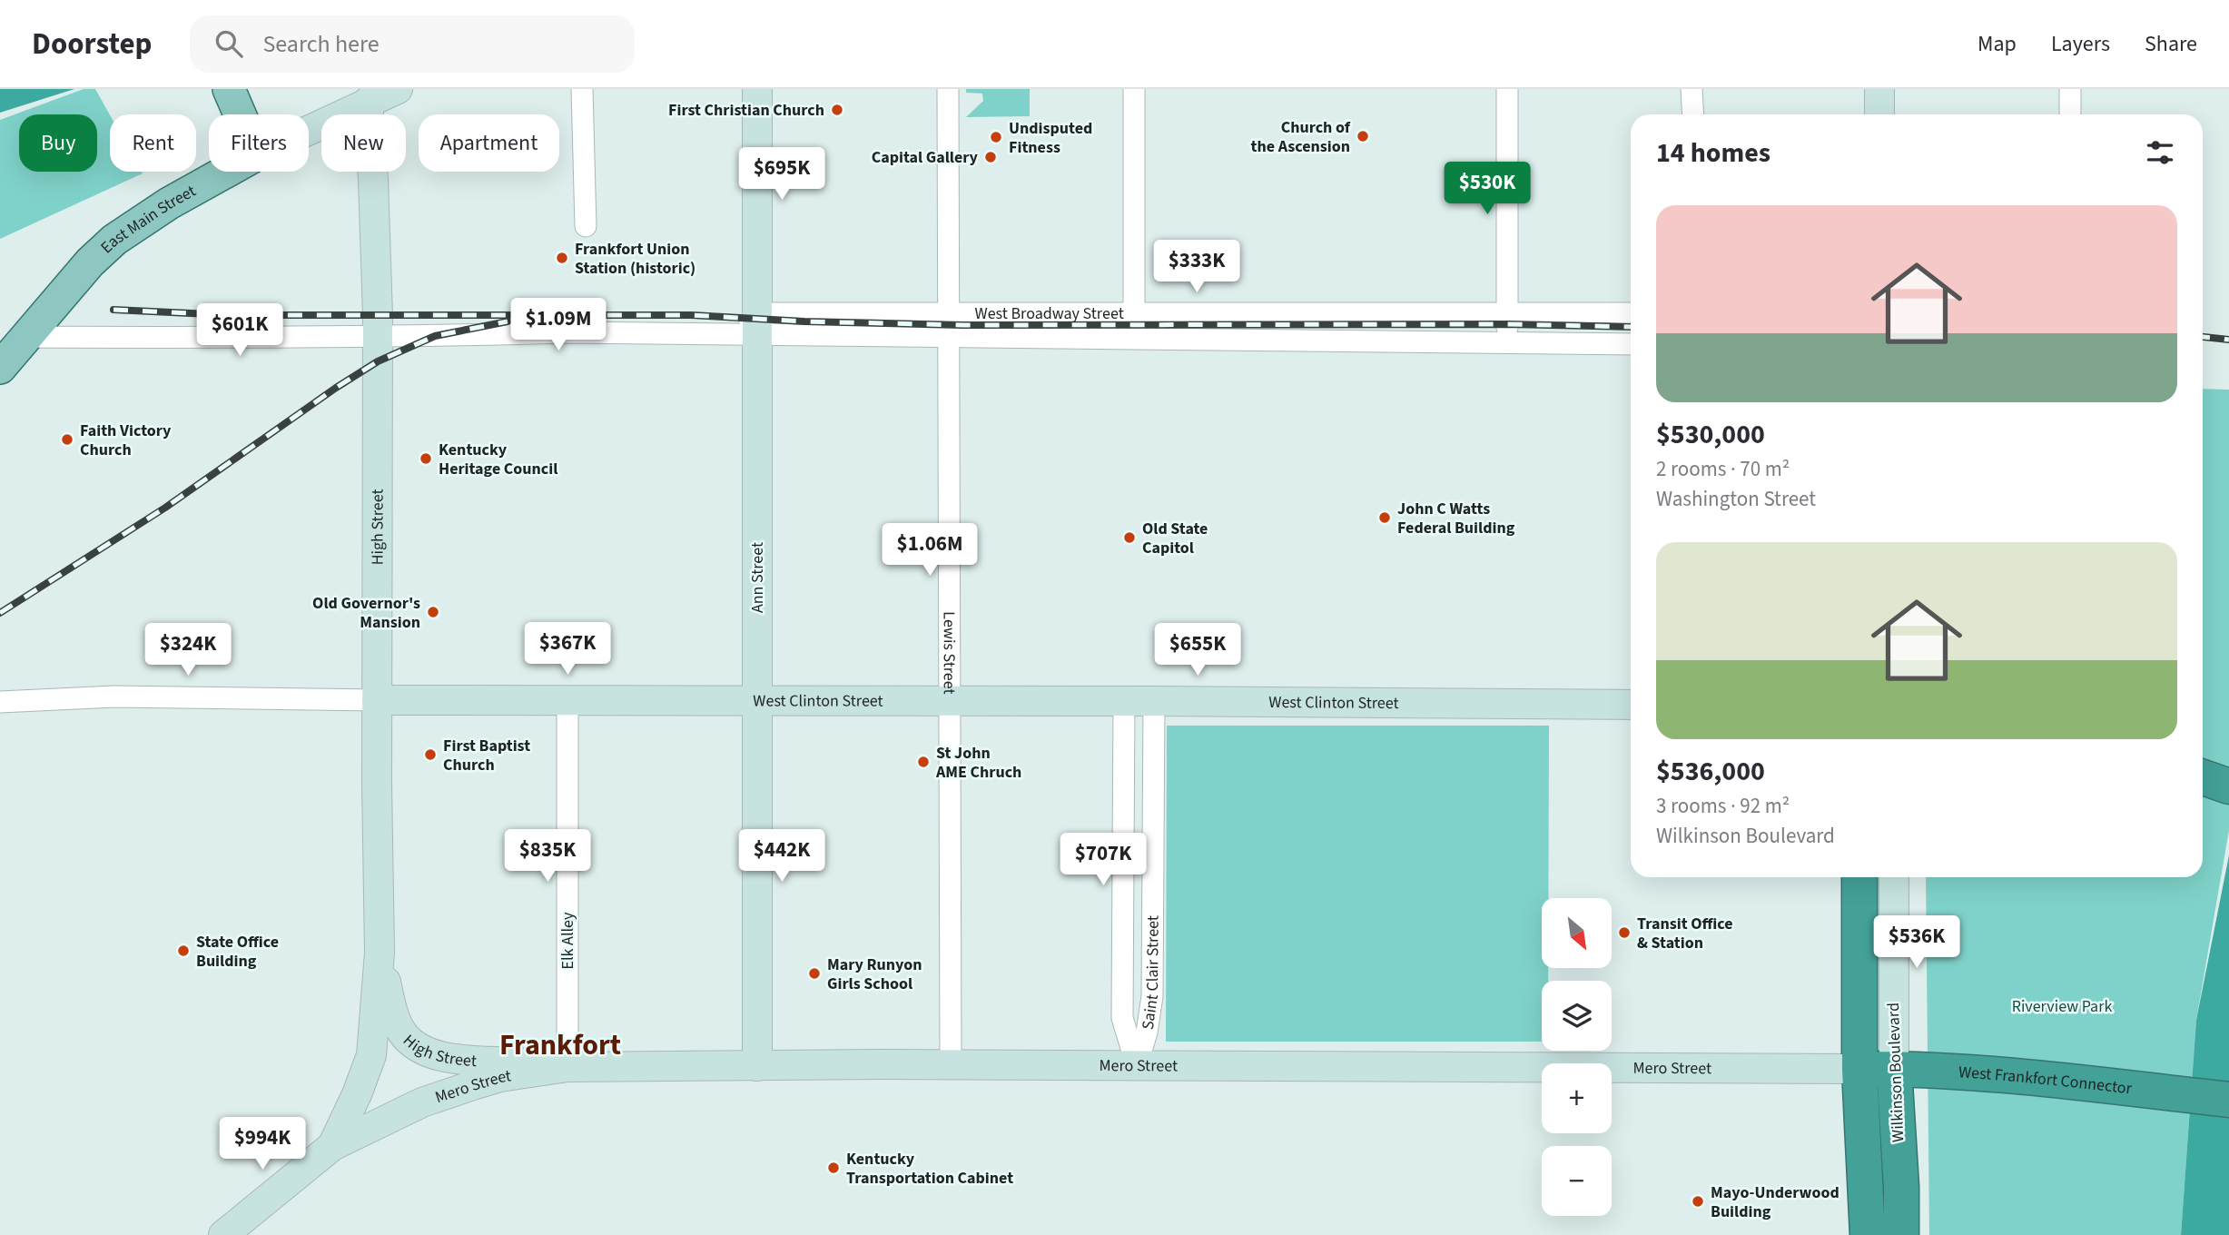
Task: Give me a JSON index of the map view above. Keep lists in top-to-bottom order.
{
  "streets": {
    "highway": ["Wilkinson Boulevard", "West Frankfort Connector"],
    "main road": [
      "East Main Street",
      "High Street",
      "Ann Street",
      "West Clinton Street",
      "Mero Street"
    ],
    "street": [
      "West Broadway Street",
      "Lewis Street",
      "Elk Alley",
      "Saint Clair Street"
    ]
  },
  "crossings": [
    ["East Main Street", "West Broadway Street"],
    ["East Main Street", "High Street"],
    ["West Broadway Street", "High Street"],
    ["West Broadway Street", "Ann Street"],
    ["West Broadway Street", "Lewis Street"],
    ["High Street", "West Clinton Street"],
    ["High Street", "Elk Alley"],
    ["High Street", "Mero Street"],
    ["Ann Street", "West Clinton Street"],
    ["Ann Street", "Mero Street"],
    ["Lewis Street", "West Clinton Street"],
    ["Lewis Street", "Mero Street"],
    ["West Clinton Street", "Elk Alley"],
    ["West Clinton Street", "Saint Clair Street"],
    ["Elk Alley", "Mero Street"],
    ["Saint Clair Street", "Mero Street"],
    ["Mero Street", "West Frankfort Connector"],
    ["Wilkinson Boulevard", "West Frankfort Connector"]
  ],
  "districts": ["Frankfort"],
  "parks": ["Riverview Park"],
  "places": [
    "First Christian Church",
    "Church of the Ascension",
    "Undisputed Fitness",
    "Capital Gallery",
    "Frankfort Union Station (historic)",
    "Faith Victory Church",
    "Kentucky Heritage Council",
    "John C Watts Federal Building",
    "Old State Capitol",
    "Old Governor's Mansion",
    "First Baptist Church",
    "St John AME Chruch",
    "Transit Office & Station",
    "State Office Building",
    "Mary Runyon Girls School",
    "Kentucky Transportation Cabinet",
    "Mayo-Underwood Building"
  ],
  "north": "bottom right",
  "page": {
    "header": "Doorstep",
    "search": "Search here",
    "nav": ["Map", "Layers", "Share"],
    "chip": [
      "Buy",
      "Rent",
      "Filters",
      "New",
      "Apartment"
    ],
    "heading": "14 homes",
    "price": [
      "$695K",
      "$530K",
      "$333K",
      "$1.09M",
      "$601K",
      "$1.06M",
      "$367K",
      "$324K",
      "$655K",
      "$835K",
      "$442K",
      "$707K",
      "$536K",
      "$994K"
    ],
    "list": [
      {
        "name": "$530,000",
        "note": "2 rooms · 70 m² · Washington Street"
      },
      {
        "name": "$536,000",
        "note": "3 rooms · 92 m² · Wilkinson Boulevard"
      }
    ],
    "map_buttons": ["+", "−"]
  }
}
